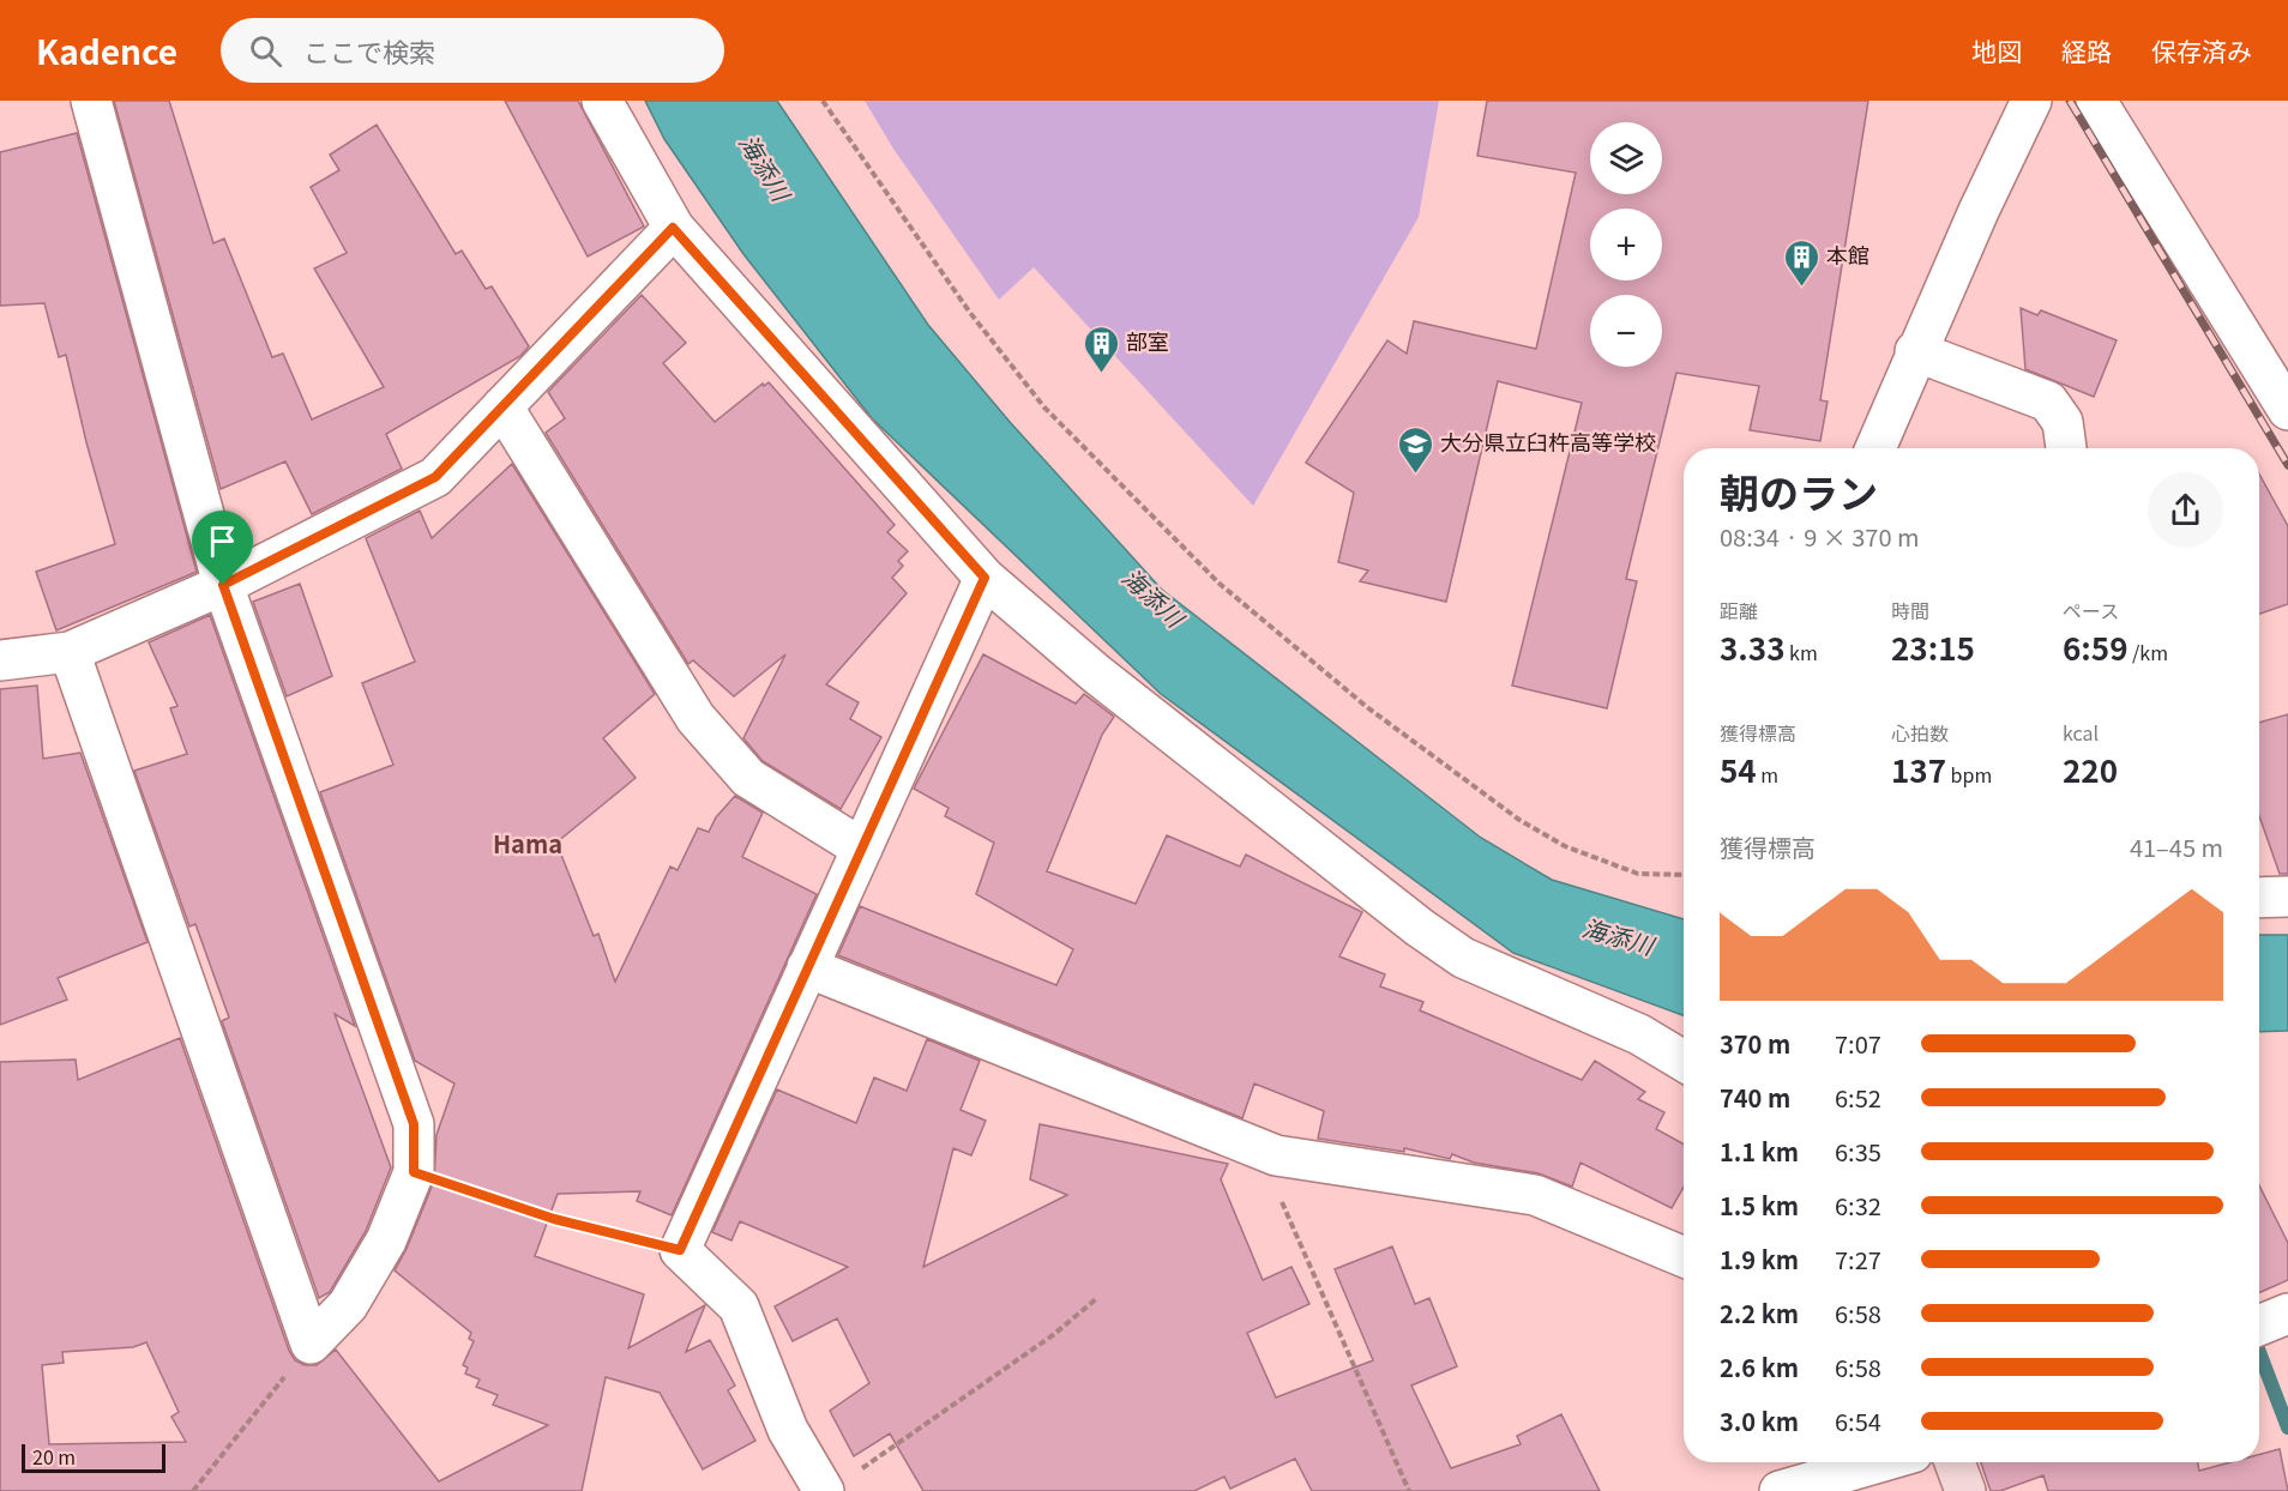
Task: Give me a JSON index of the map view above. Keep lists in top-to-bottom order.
{
  "districts": ["Hama"],
  "water": ["海添川"],
  "places": {
    "building": ["本館", "部室"],
    "school or university": ["大分県立臼杵高等学校"]
  },
  "scale_bar": "20 m",
  "page": {
    "header": "Kadence",
    "search": "ここで検索",
    "nav": ["地図", "経路", "保存済み"],
    "map_buttons": ["+", "−"],
    "heading": ["朝のラン", "08:34 · 9 × 370 m"],
    "stats": [
      ["距離", "3.33 km"],
      ["時間", "23:15"],
      ["ペース", "6:59 /km"],
      ["獲得標高", "54 m"],
      ["心拍数", "137 bpm"],
      ["kcal", "220"]
    ],
    "chart": ["獲得標高", "41–45 m"],
    "list": [
      {
        "name": "370 m",
        "note": "7:07"
      },
      {
        "name": "740 m",
        "note": "6:52"
      },
      {
        "name": "1.1 km",
        "note": "6:35"
      },
      {
        "name": "1.5 km",
        "note": "6:32"
      },
      {
        "name": "1.9 km",
        "note": "7:27"
      },
      {
        "name": "2.2 km",
        "note": "6:58"
      },
      {
        "name": "2.6 km",
        "note": "6:58"
      },
      {
        "name": "3.0 km",
        "note": "6:54"
      }
    ],
    "scale": "20 m"
  }
}
